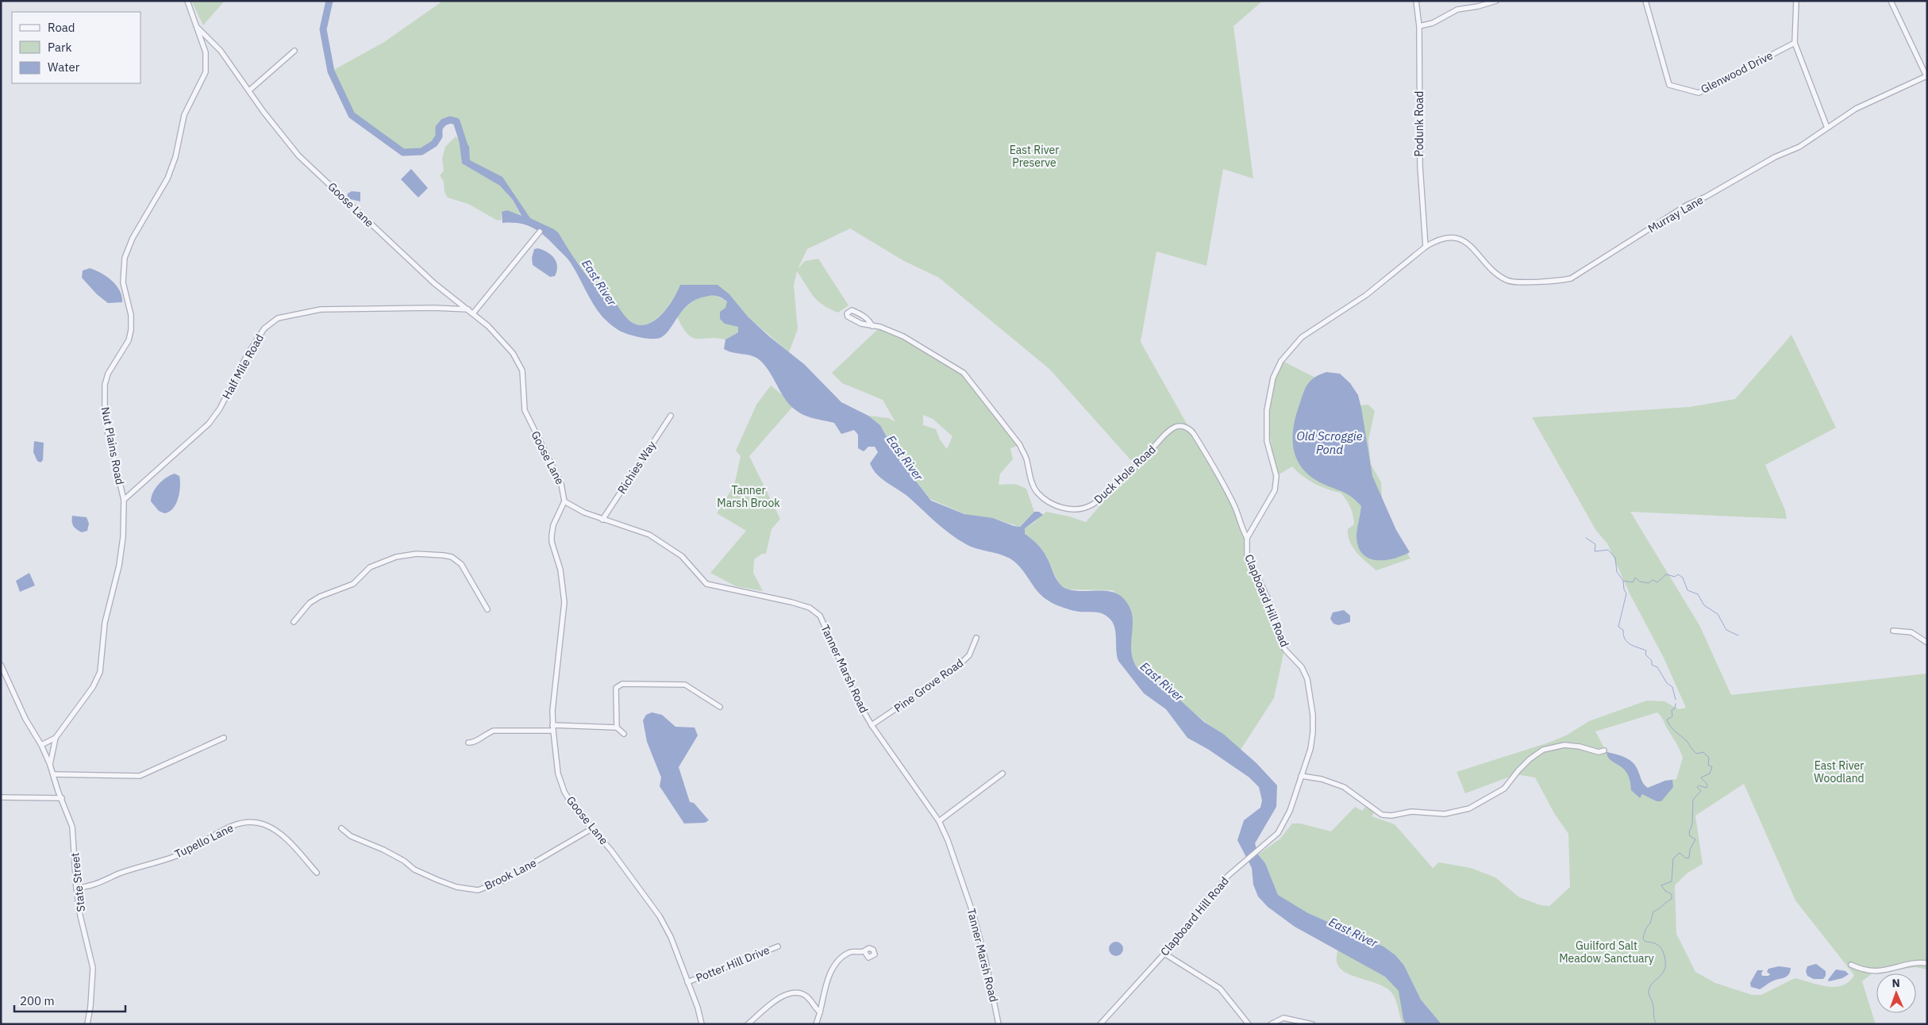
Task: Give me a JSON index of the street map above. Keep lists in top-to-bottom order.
{
  "streets": {
    "street": [
      "Glenwood Drive",
      "Podunk Road",
      "Goose Lane",
      "Murray Lane",
      "Half Mile Road",
      "Nut Plains Road",
      "Richies Way",
      "Duck Hole Road",
      "Clapboard Hill Road",
      "Tanner Marsh Road",
      "Pine Grove Road",
      "Tupello Lane",
      "Brook Lane",
      "State Street",
      "Potter Hill Drive"
    ]
  },
  "crossings": [
    ["Podunk Road", "Murray Lane"],
    ["Goose Lane", "Half Mile Road"],
    ["Goose Lane", "Nut Plains Road"],
    ["Goose Lane", "Tanner Marsh Road"],
    ["Goose Lane", "Brook Lane"],
    ["Goose Lane", "Potter Hill Drive"],
    ["Half Mile Road", "Nut Plains Road"],
    ["Nut Plains Road", "State Street"],
    ["Richies Way", "Tanner Marsh Road"],
    ["Duck Hole Road", "Clapboard Hill Road"],
    ["Tanner Marsh Road", "Pine Grove Road"],
    ["Tupello Lane", "State Street"]
  ],
  "water": ["East River", "Old Scroggie Pond"],
  "parks": [
    "East River Preserve",
    "Tanner Marsh Brook",
    "East River Woodland",
    "Guilford Salt Meadow Sanctuary"
  ],
  "legend": ["Road", "Park", "Water"],
  "scale_bar": "200 m",
  "north": "top"
}
